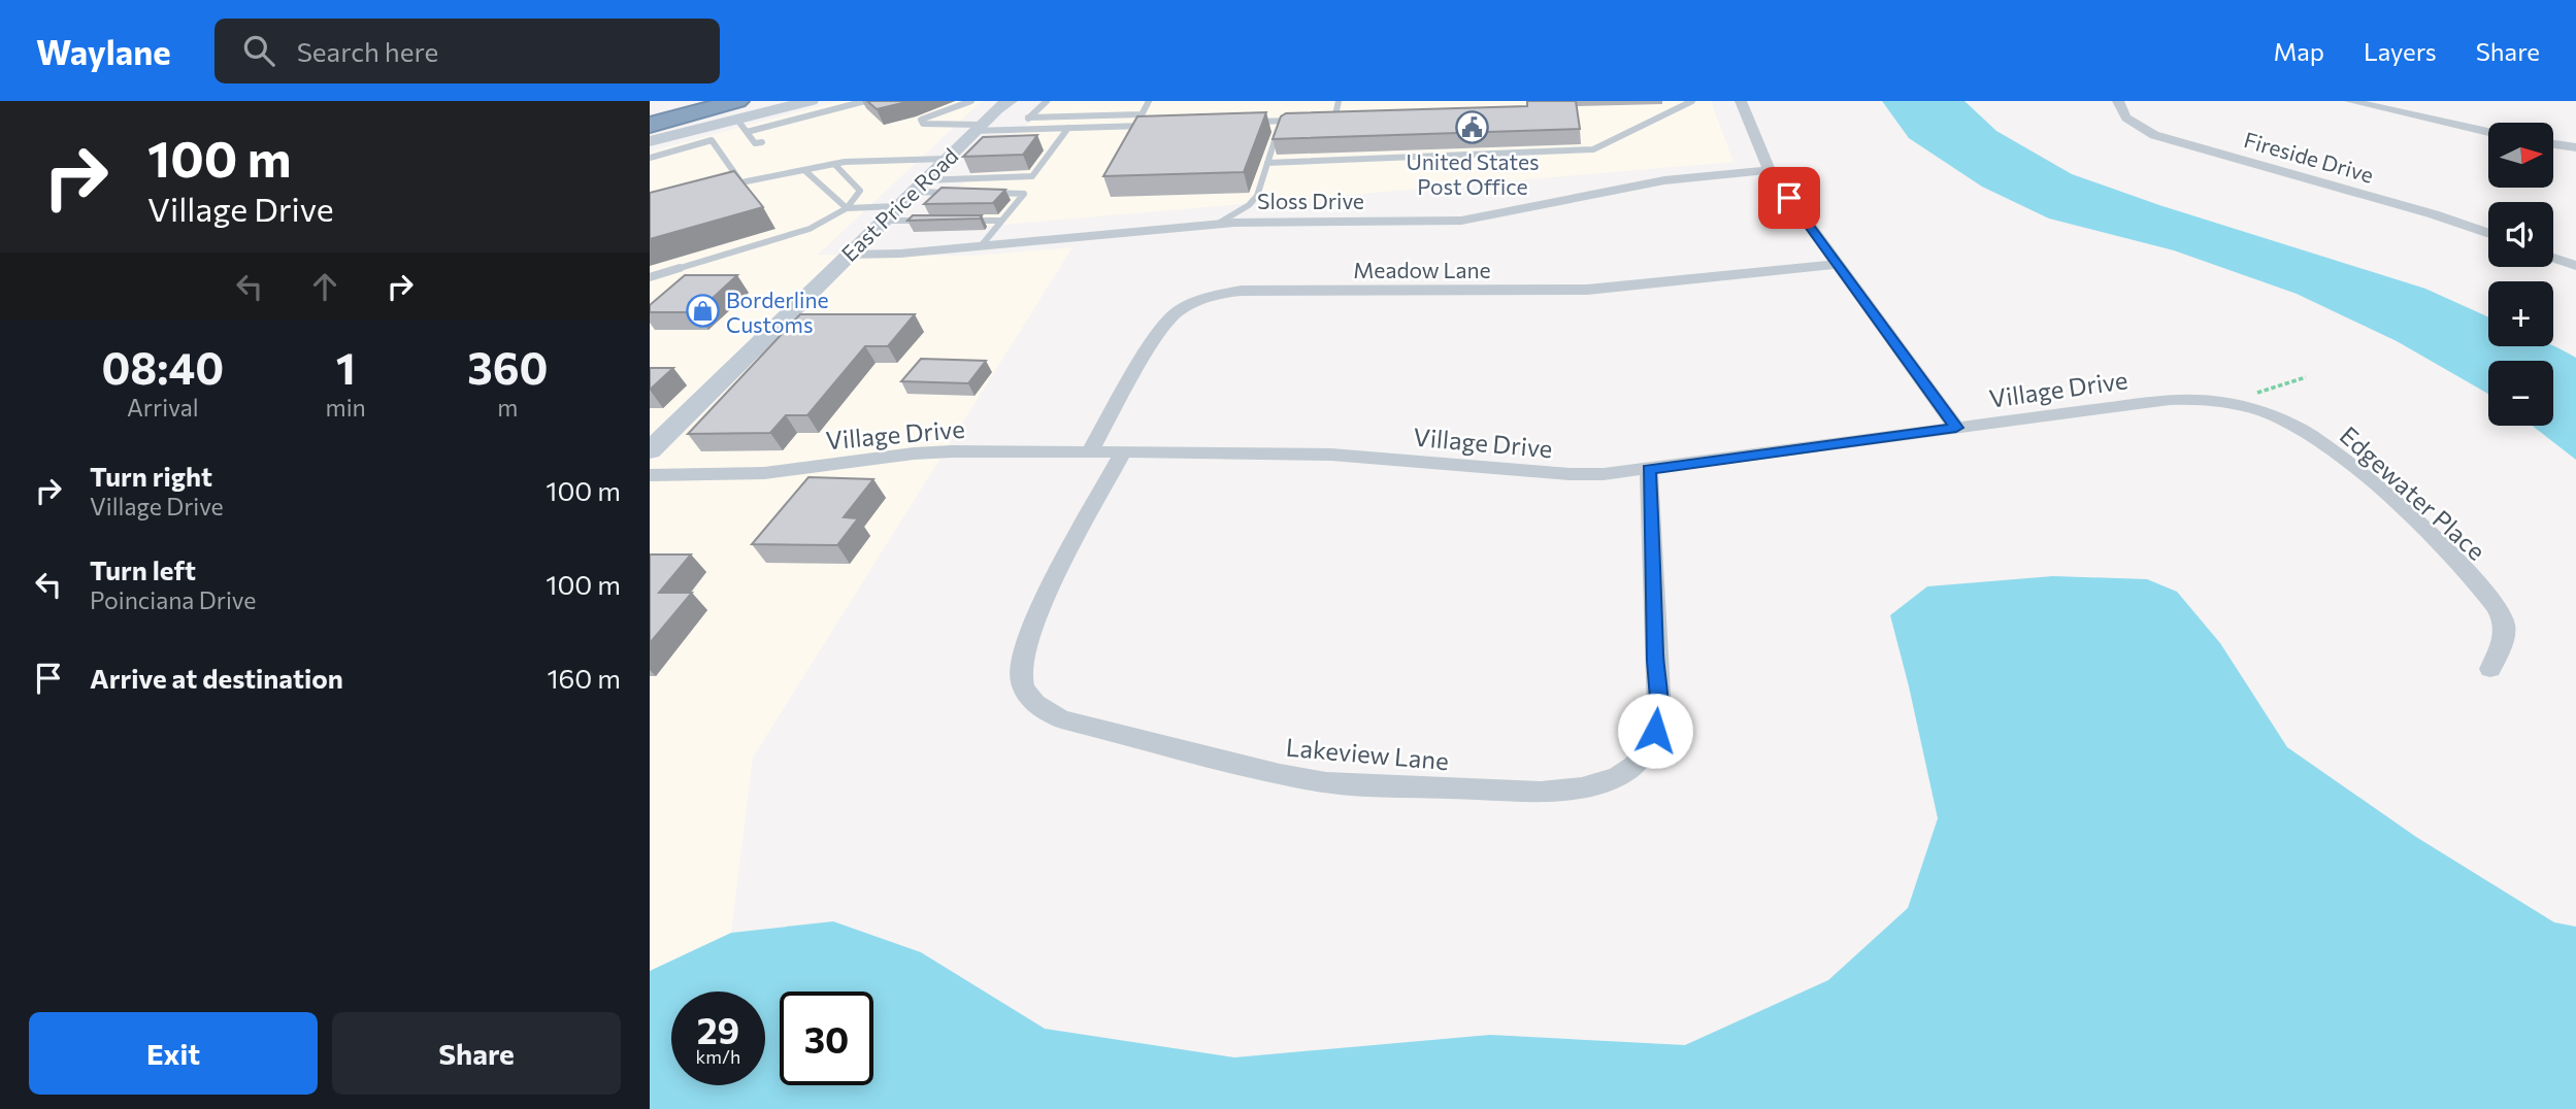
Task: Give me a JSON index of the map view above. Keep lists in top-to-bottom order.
{
  "streets": {
    "main road": ["East Price Road"],
    "street": [
      "Fireside Drive",
      "Sloss Drive",
      "Meadow Lane",
      "Village Drive",
      "Edgewater Place",
      "Lakeview Lane"
    ]
  },
  "crossings": [
    ["Sloss Drive", "East Price Road"],
    ["Meadow Lane", "Village Drive"],
    ["Village Drive", "Edgewater Place"],
    ["Village Drive", "Lakeview Lane"]
  ],
  "places": {
    "public building": ["United States Post Office"],
    "shop": ["Borderline Customs"]
  },
  "north": "right",
  "page": {
    "header": "Waylane",
    "search": "Search here",
    "nav": ["Map", "Layers", "Share"],
    "turn": ["100 m", "Village Drive"],
    "map_buttons": ["+", "−"],
    "eta": [
      "08:40",
      "Arrival",
      "1",
      "min",
      "360",
      "m"
    ],
    "list": [
      {
        "name": "Turn right",
        "note": "Village Drive",
        "value": "100 m"
      },
      {
        "name": "Turn left",
        "note": "Poinciana Drive",
        "value": "100 m"
      },
      {
        "name": "Arrive at destination",
        "value": "160 m"
      }
    ],
    "speed": "29 km/h",
    "limit": "30",
    "buttons": ["Exit", "Share"]
  }
}
